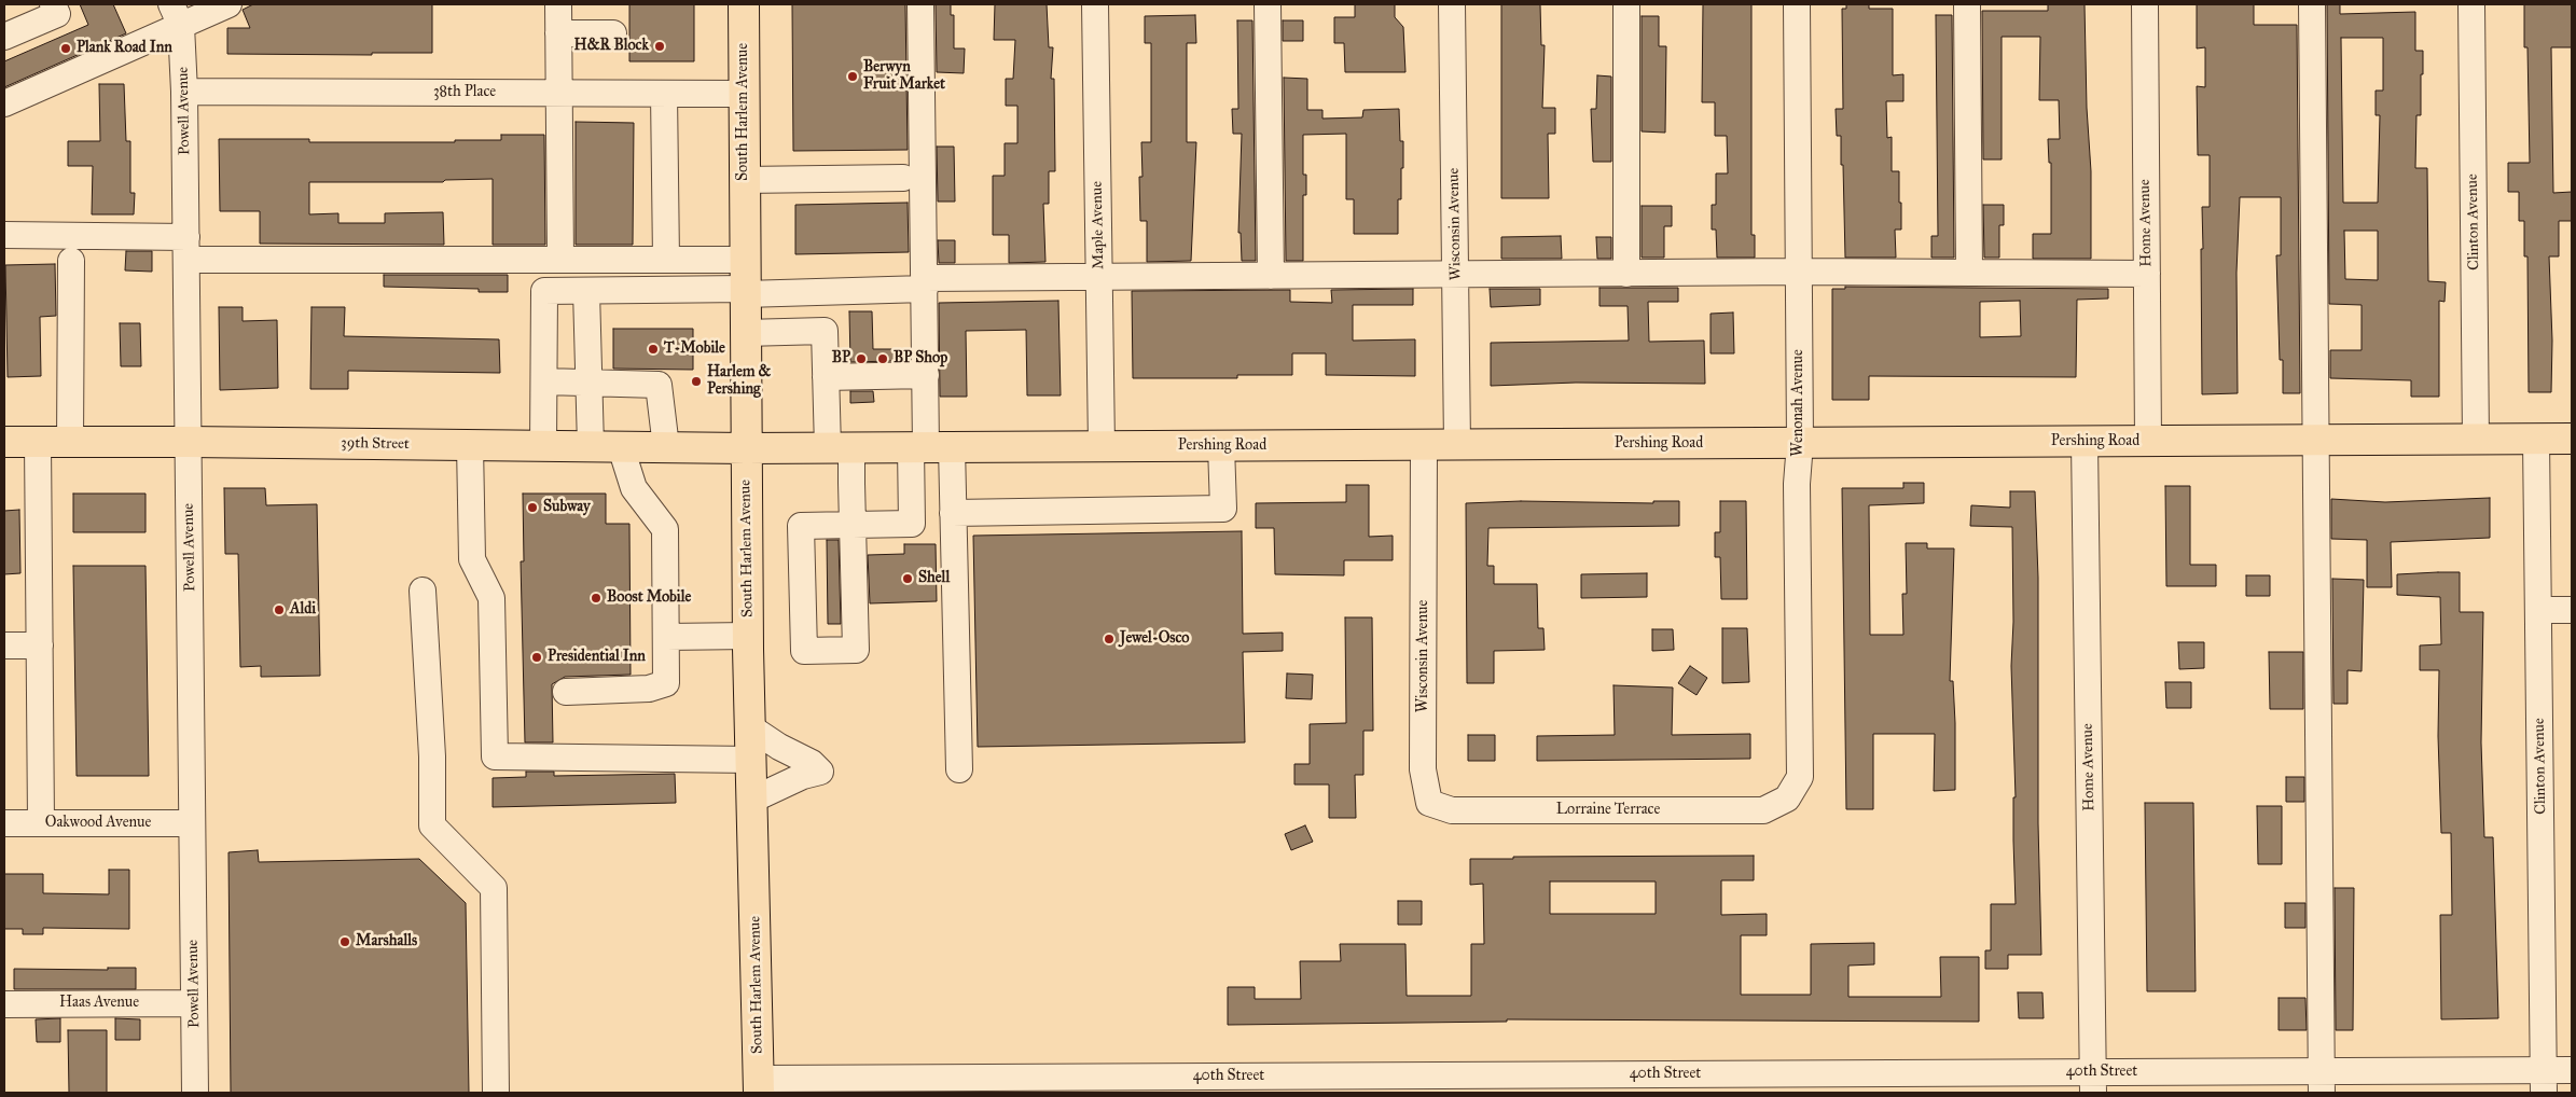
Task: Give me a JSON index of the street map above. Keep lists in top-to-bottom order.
{
  "streets": {
    "main road": ["South Harlem Avenue", "Pershing Road", "39th Street"],
    "street": [
      "38th Place",
      "Powell Avenue",
      "Clinton Avenue",
      "Home Avenue",
      "Wisconsin Avenue",
      "Maple Avenue",
      "Wenonah Avenue",
      "Lorraine Terrace",
      "Oakwood Avenue",
      "Haas Avenue",
      "40th Street"
    ]
  },
  "crossings": [
    ["38th Place", "Powell Avenue"],
    ["38th Place", "South Harlem Avenue"],
    ["Powell Avenue", "39th Street"],
    ["Powell Avenue", "Oakwood Avenue"],
    ["Powell Avenue", "Haas Avenue"],
    ["South Harlem Avenue", "Pershing Road"],
    ["South Harlem Avenue", "39th Street"],
    ["South Harlem Avenue", "40th Street"],
    ["Clinton Avenue", "Pershing Road"],
    ["Clinton Avenue", "40th Street"],
    ["Home Avenue", "Pershing Road"],
    ["Home Avenue", "40th Street"],
    ["Wisconsin Avenue", "Pershing Road"],
    ["Wisconsin Avenue", "Lorraine Terrace"],
    ["Maple Avenue", "Pershing Road"],
    ["Wenonah Avenue", "Pershing Road"],
    ["Wenonah Avenue", "Lorraine Terrace"],
    ["Pershing Road", "39th Street"]
  ],
  "places": [
    "H&R Block",
    "Plank Road Inn",
    "Berwyn Fruit Market",
    "T-Mobile",
    "BP",
    "BP Shop",
    "Harlem & Pershing",
    "Subway",
    "Shell",
    "Boost Mobile",
    "Aldi",
    "Jewel-Osco",
    "Presidential Inn",
    "Marshalls"
  ]
}
